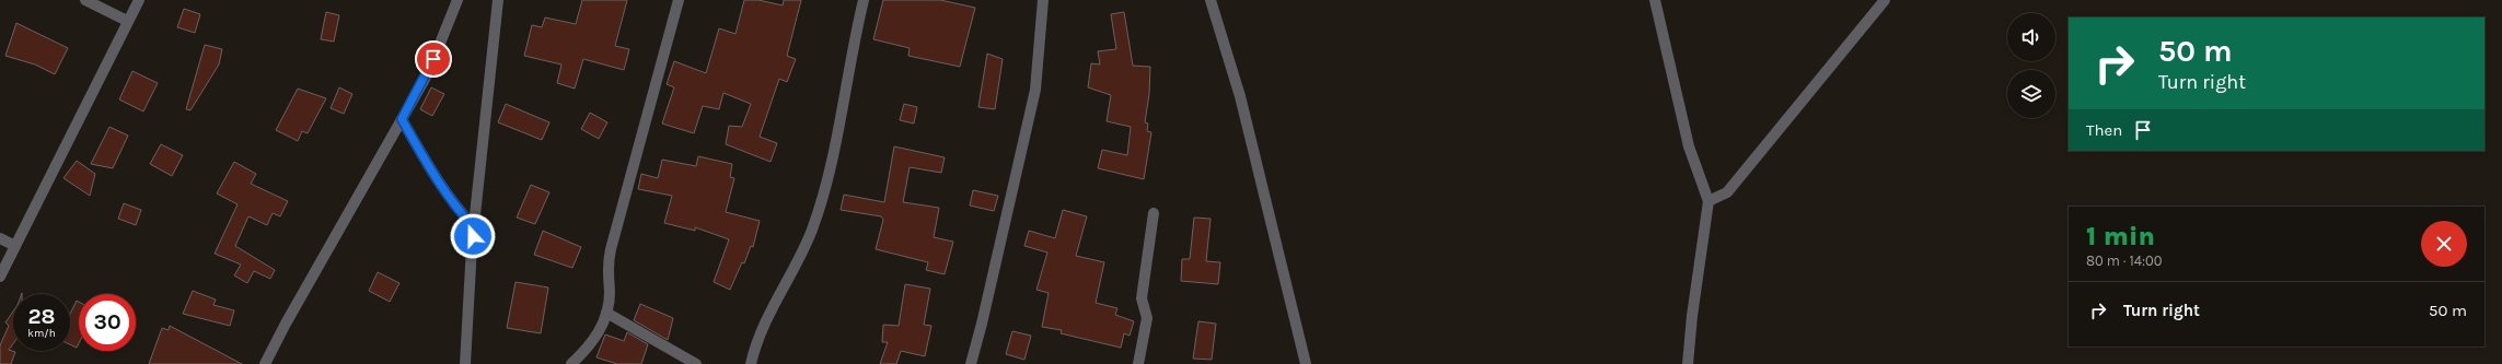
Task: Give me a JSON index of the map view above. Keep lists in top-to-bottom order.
{
  "page": {
    "turn": ["50 m", "Turn right"],
    "then": "Then",
    "heading": ["1 min", "80 m · 14:00"],
    "list": [
      {
        "name": "Turn right",
        "value": "50 m"
      }
    ],
    "speed": "28 km/h",
    "limit": "30"
  }
}
